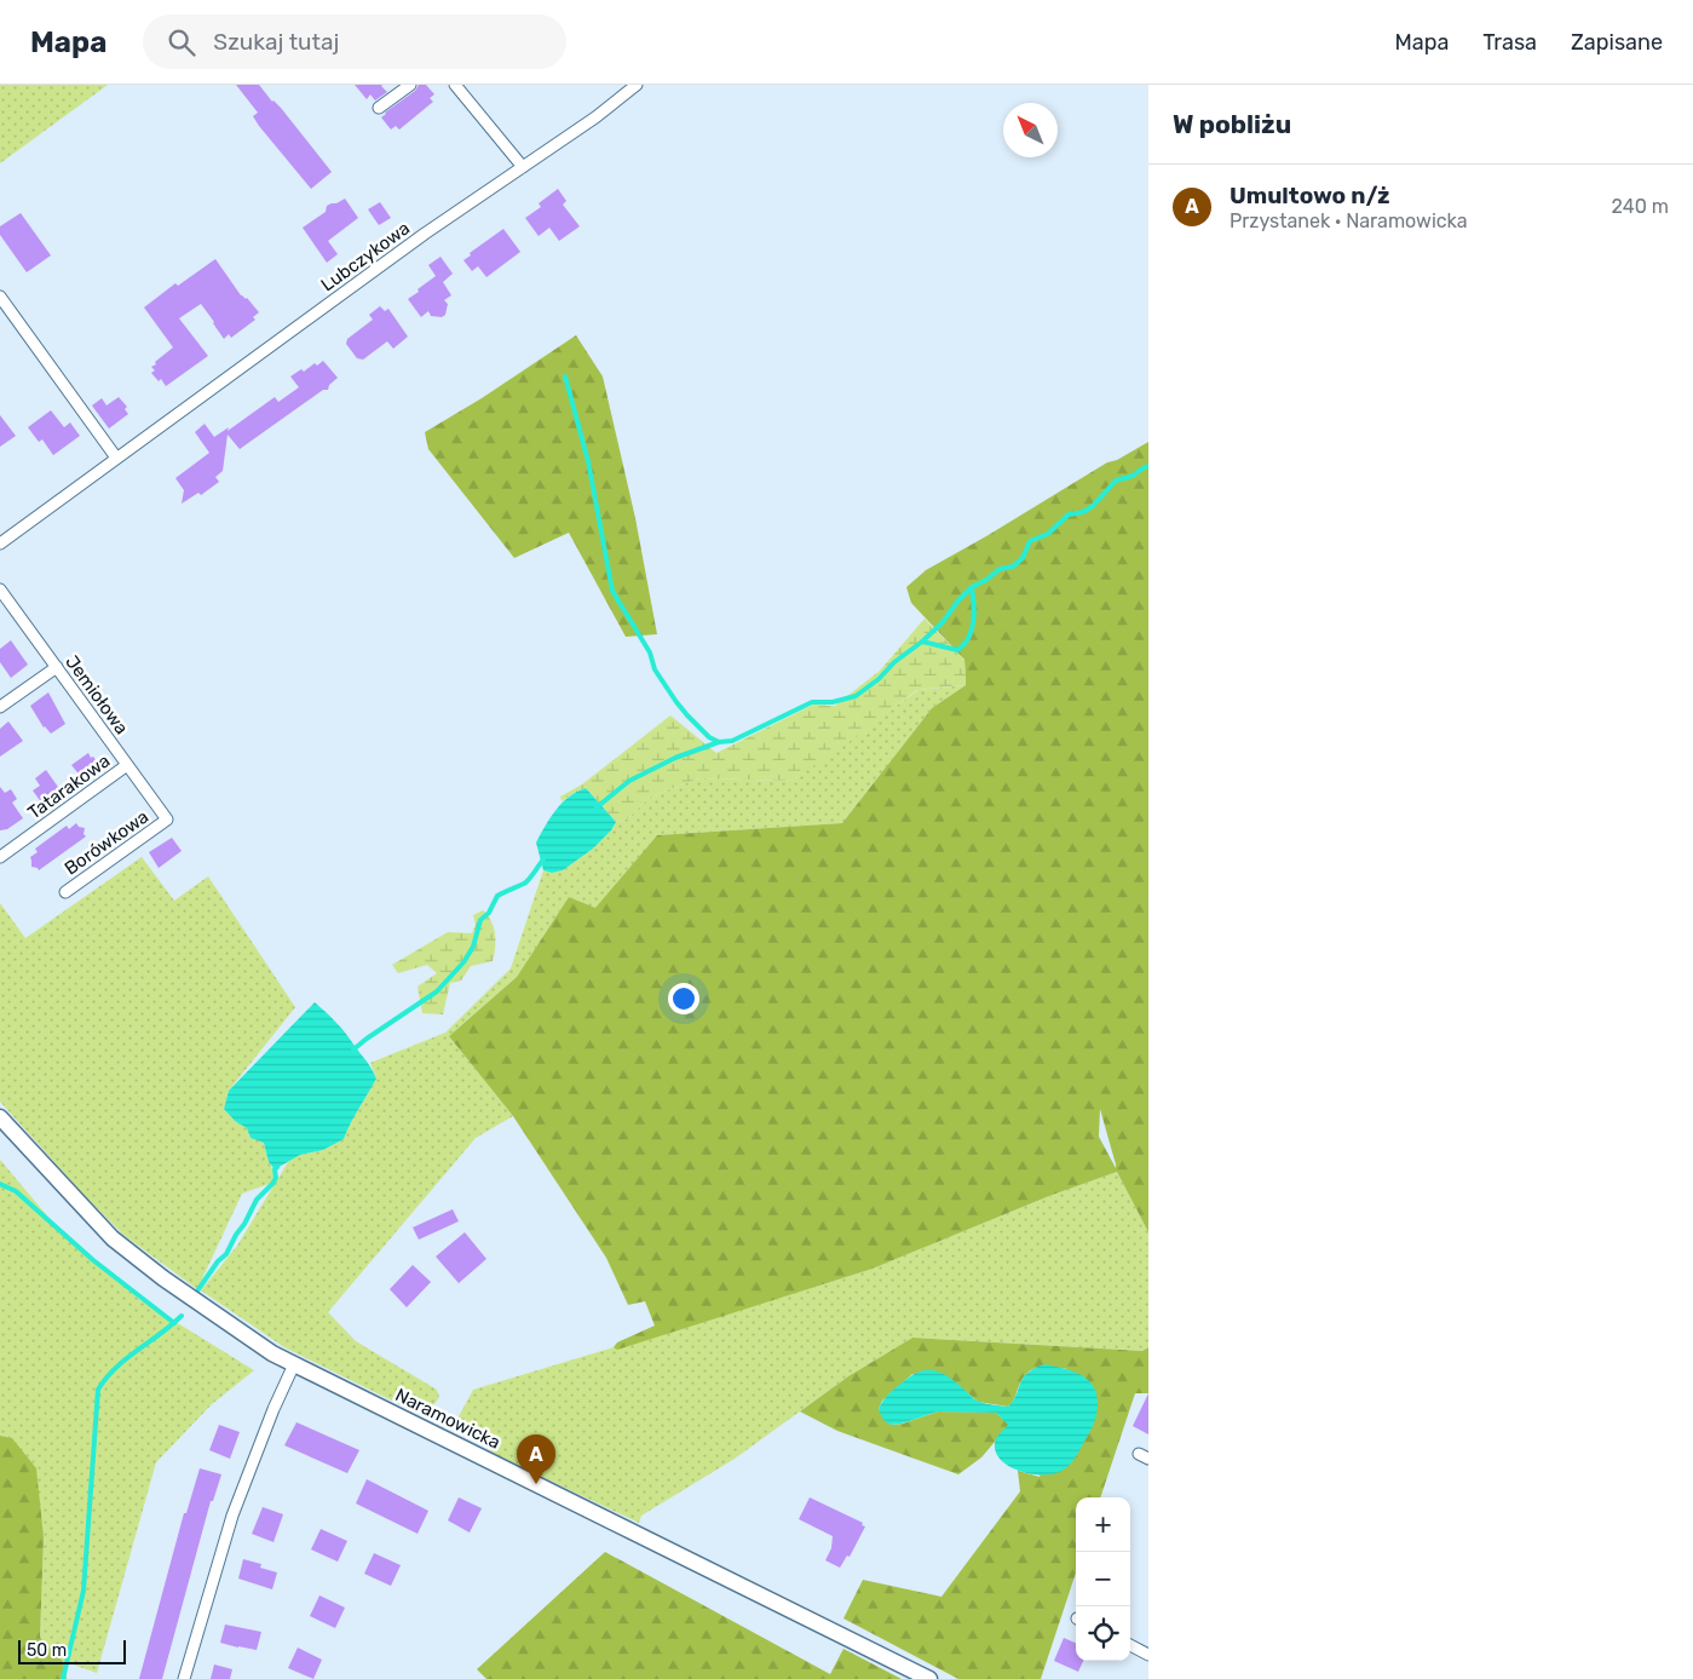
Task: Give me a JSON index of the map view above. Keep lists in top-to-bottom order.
{
  "streets": {
    "street": [
      "Lubczykowa",
      "Jemiołowa",
      "Tatarakowa",
      "Borówkowa",
      "Naramowicka"
    ]
  },
  "crossings": [
    ["Jemiołowa", "Tatarakowa"],
    ["Jemiołowa", "Borówkowa"]
  ],
  "scale_bar": "50 m",
  "north": "top left",
  "page": {
    "header": "Mapa",
    "search": "Szukaj tutaj",
    "nav": ["Mapa", "Trasa", "Zapisane"],
    "heading": "W pobliżu",
    "list": [
      {
        "mark": "A",
        "name": "Umultowo n/ż",
        "note": "Przystanek · Naramowicka",
        "value": "240 m"
      }
    ],
    "pins": "A",
    "map_buttons": ["+", "−"],
    "scale": "50 m"
  }
}
